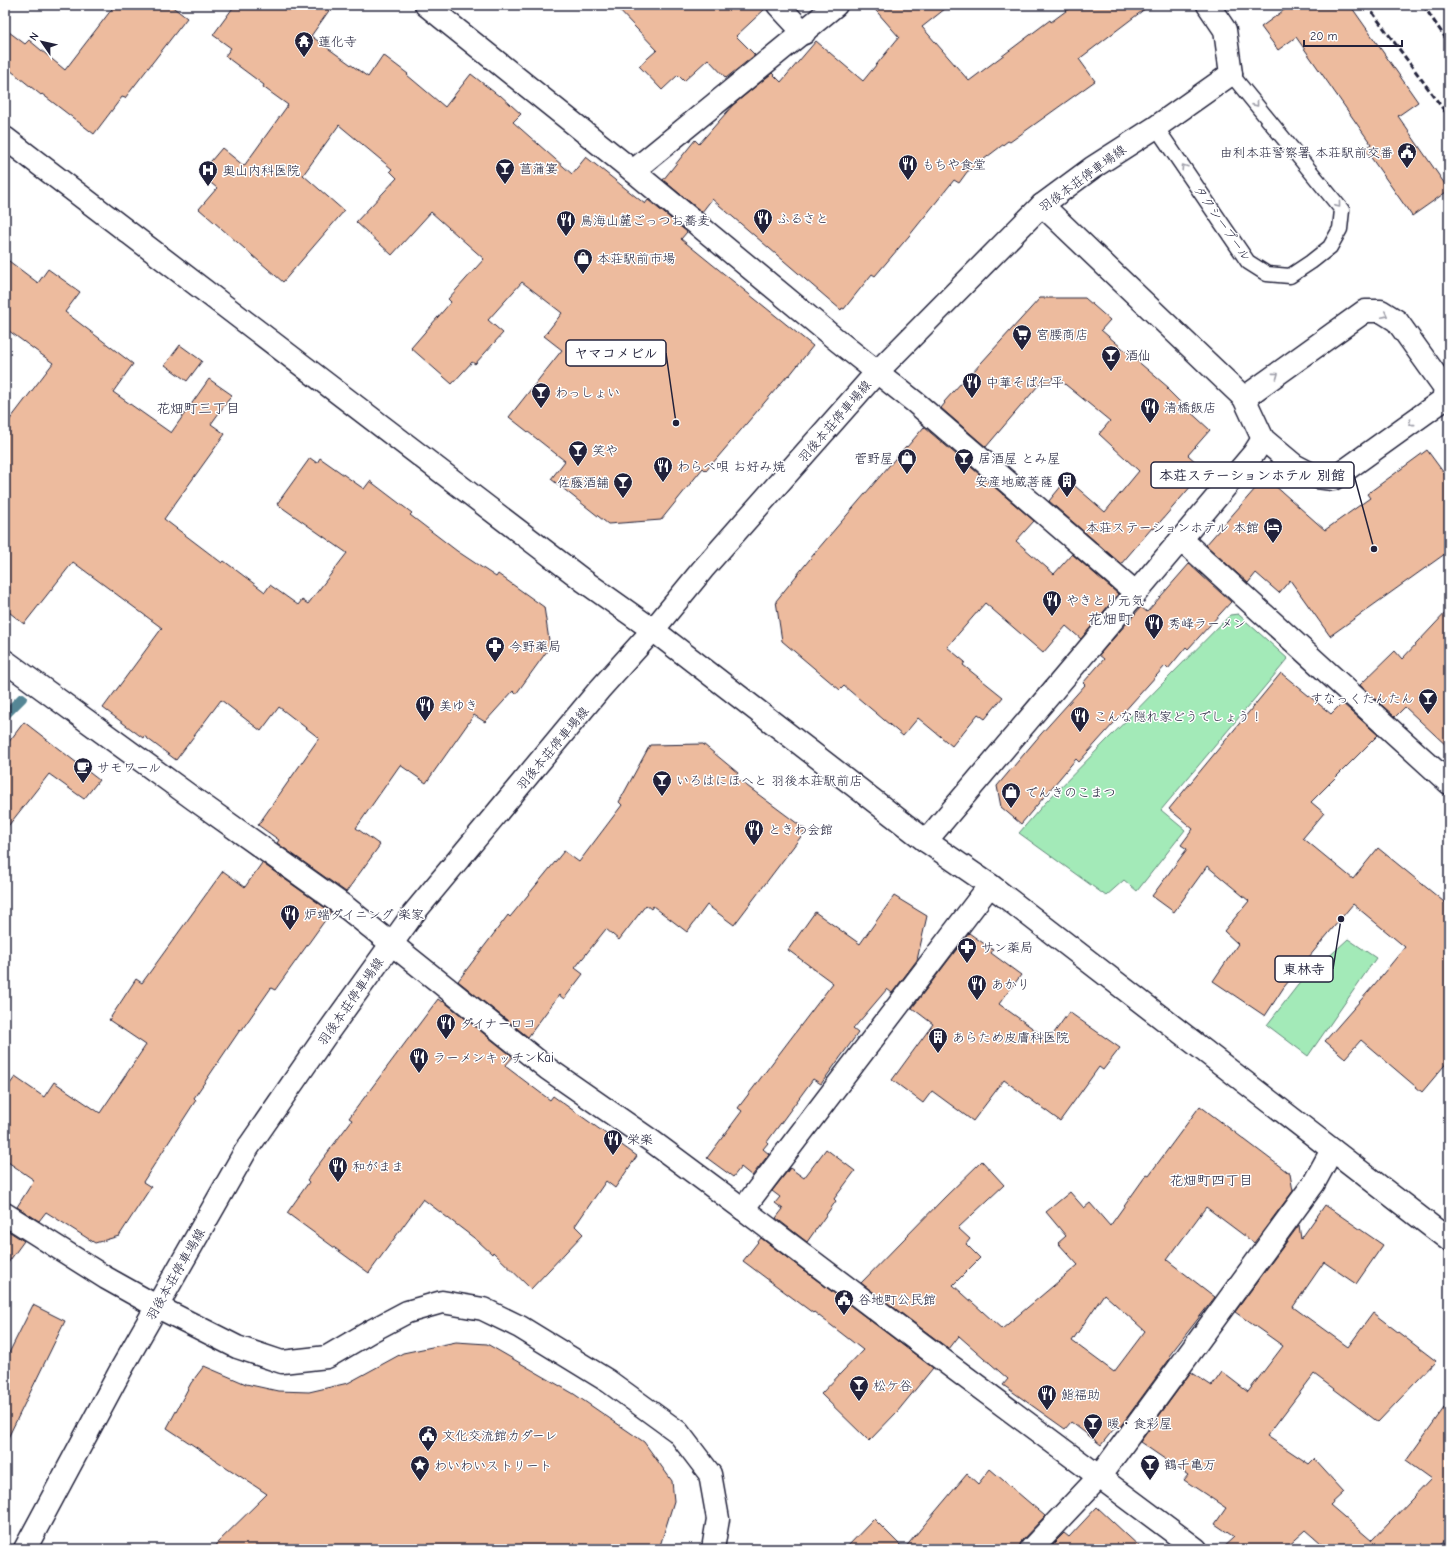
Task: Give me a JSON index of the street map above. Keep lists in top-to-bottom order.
{
  "streets": {
    "street": ["羽後本荘停車場線"],
    "lane": ["タクシープール"]
  },
  "crossings": [
    ["羽後本荘停車場線", "タクシープール"]
  ],
  "districts": ["花畑町三丁目", "花畑町", "花畑町四丁目"],
  "places": {
    "temple": ["蓮化寺"],
    "public building": ["由利本荘警察署 本荘駅前交番", "谷地町公民館", "文化交流館カダーレ"],
    "restaurant": [
      "もちや食堂",
      "ふるさと",
      "鳥海山麓ごっつお蕎麦",
      "中華そば仁平",
      "清橋飯店",
      "わらべ唄 お好み焼",
      "やきとり元気",
      "秀峰ラーメン",
      "美ゆき",
      "こんな隠れ家どうでしょう！",
      "ときわ会館",
      "炉端ダイニング 楽家",
      "あかり",
      "ダイナーロコ",
      "ラーメンキッチンKai",
      "栄楽",
      "和がまま",
      "鮨福助"
    ],
    "bar": [
      "菖蒲宴",
      "酒仙",
      "わっしょい",
      "笑や",
      "居酒屋 とみ屋",
      "佐藤酒舗",
      "すなっくたんたん",
      "いろはにほへと 羽後本荘駅前店",
      "松ケ谷",
      "暖・食彩屋",
      "鶴千亀万"
    ],
    "hospital": ["奥山内科医院"],
    "shop": ["本荘駅前市場", "菅野屋", "でんきのこまつ"],
    "supermarket": ["宮腰商店"],
    "other": ["ヤマコメビル", "本荘ステーションホテル 別館", "東林寺"],
    "building": ["安産地蔵菩薩", "あらため皮膚科医院"],
    "hotel": ["本荘ステーションホテル 本館"],
    "pharmacy": ["今野薬局", "サン薬局"],
    "cafe": ["サモワール"],
    "place": ["わいわいストリート"]
  },
  "scale_bar": "20 m",
  "north": "top left"
}
